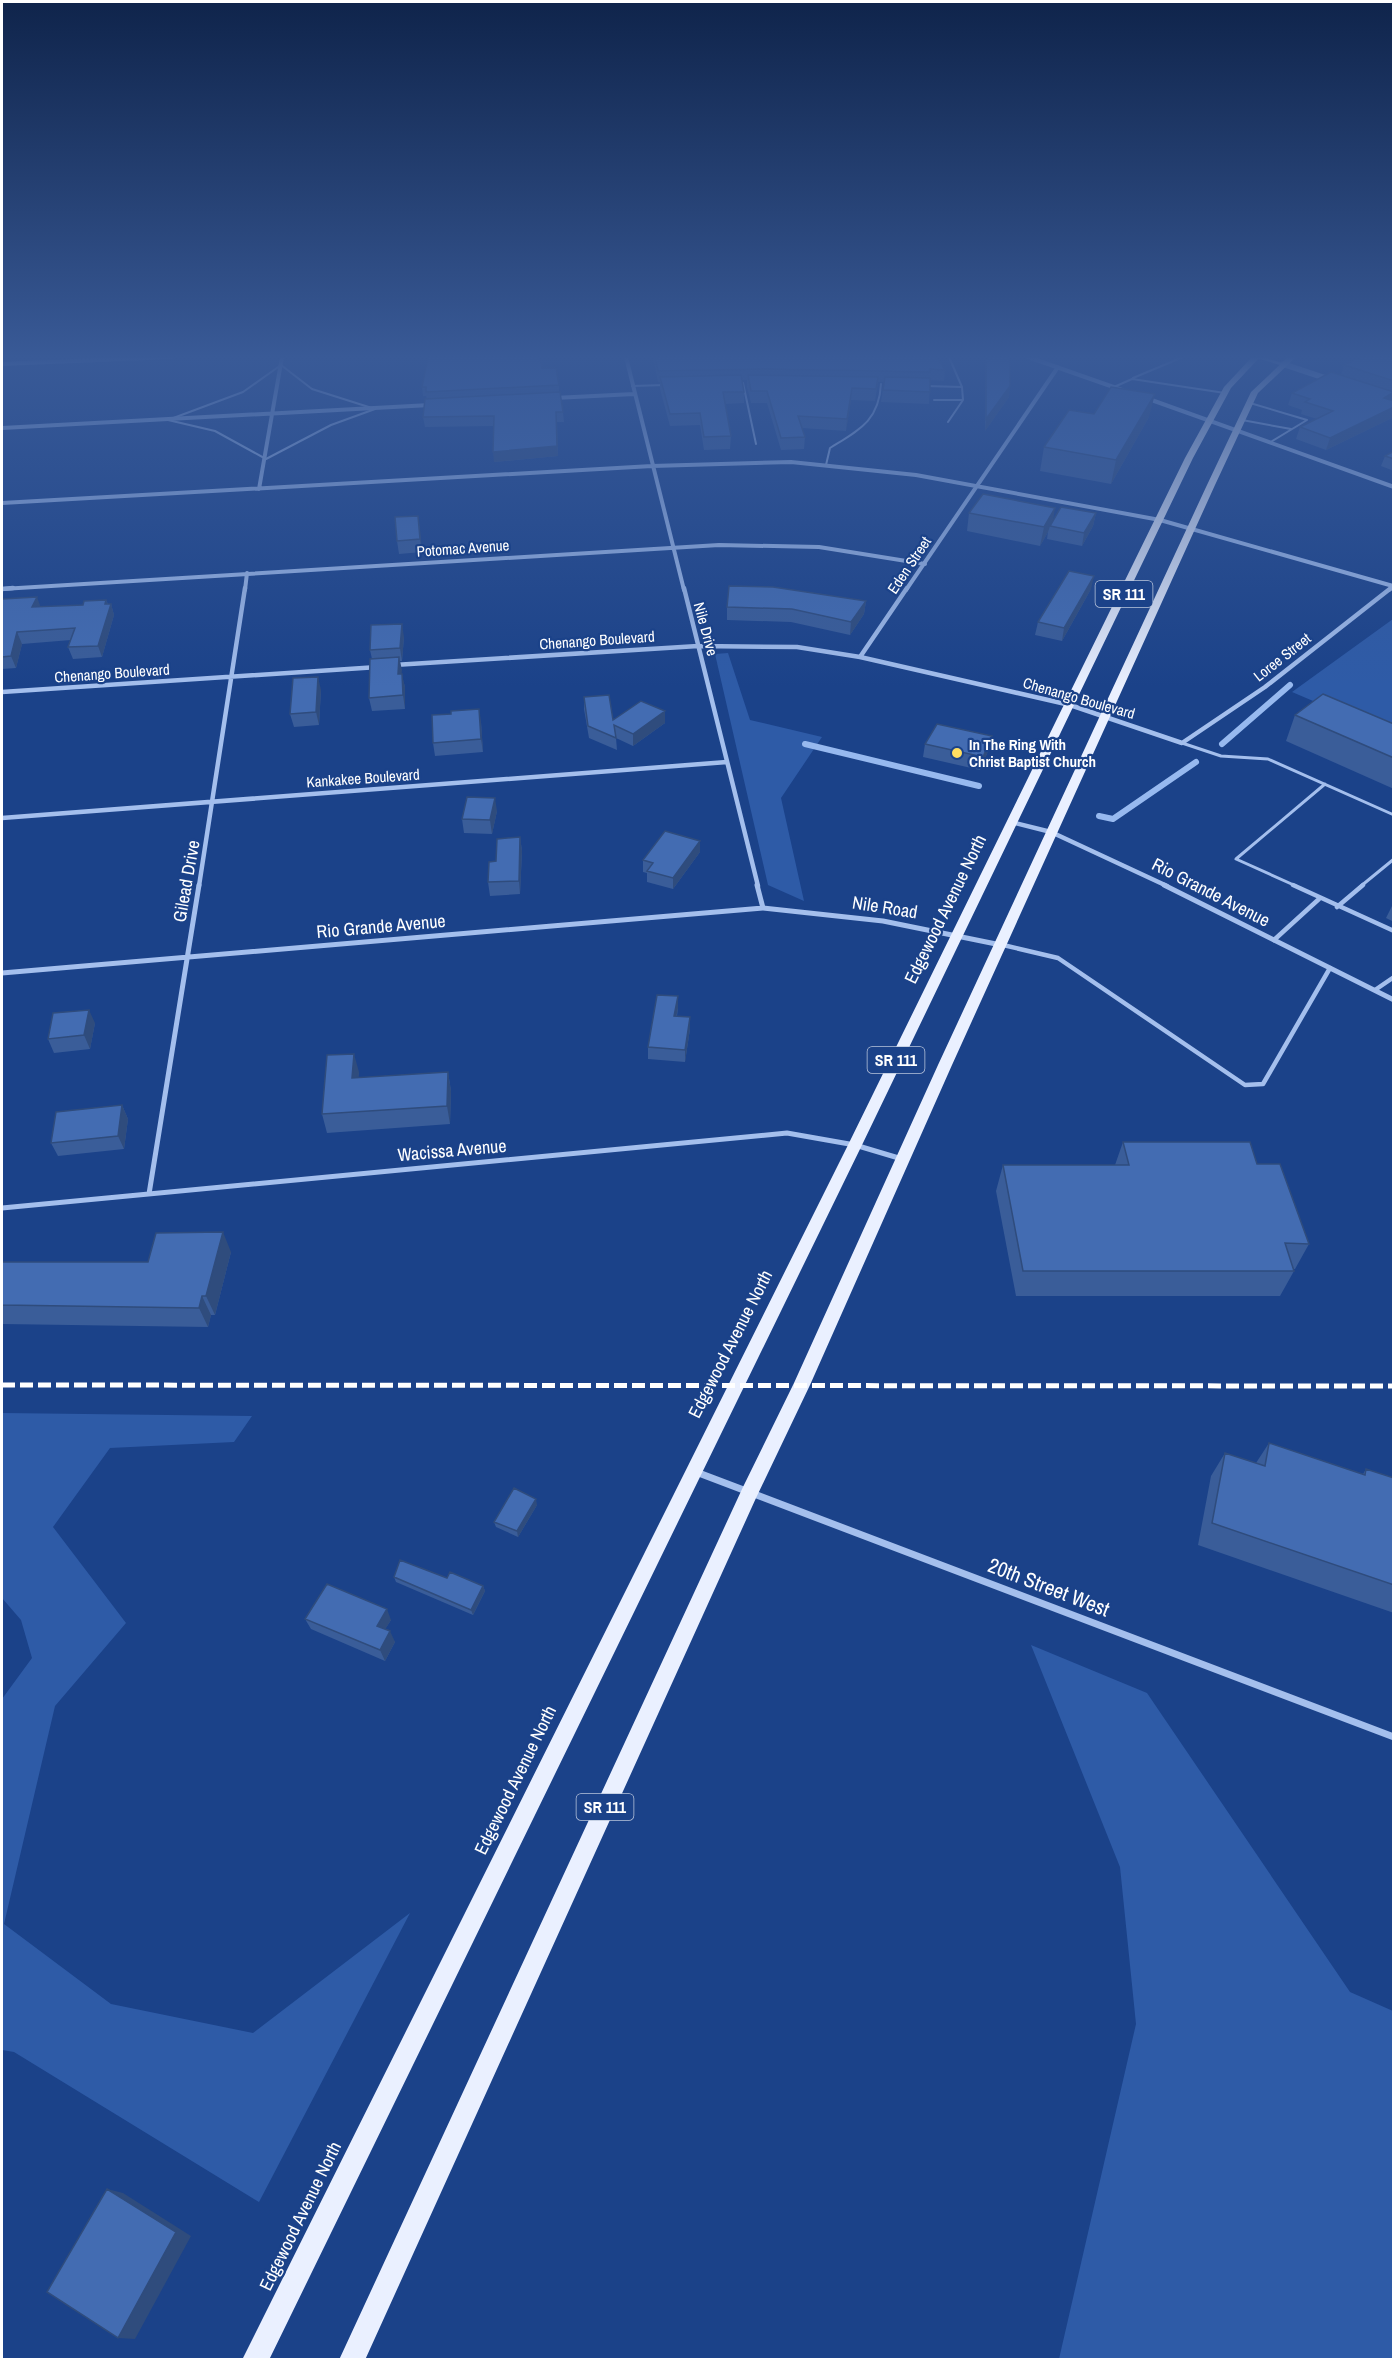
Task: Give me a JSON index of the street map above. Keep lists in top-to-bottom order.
{
  "streets": {
    "main road": ["SR 111", "Edgewood Avenue North"],
    "street": [
      "Potomac Avenue",
      "Eden Street",
      "Nile Drive",
      "Chenango Boulevard",
      "Loree Street",
      "Kankakee Boulevard",
      "Gilead Drive",
      "Rio Grande Avenue",
      "Nile Road",
      "Wacissa Avenue",
      "20th Street West"
    ]
  },
  "crossings": [
    ["Potomac Avenue", "Eden Street"],
    ["Potomac Avenue", "Nile Drive"],
    ["Potomac Avenue", "Gilead Drive"],
    ["Eden Street", "Chenango Boulevard"],
    ["SR 111", "Chenango Boulevard"],
    ["SR 111", "Rio Grande Avenue"],
    ["SR 111", "Nile Road"],
    ["SR 111", "Wacissa Avenue"],
    ["SR 111", "20th Street West"],
    ["Nile Drive", "Chenango Boulevard"],
    ["Nile Drive", "Kankakee Boulevard"],
    ["Nile Drive", "Rio Grande Avenue"],
    ["Nile Drive", "Nile Road"],
    ["Chenango Boulevard", "Loree Street"],
    ["Chenango Boulevard", "Gilead Drive"],
    ["Chenango Boulevard", "Edgewood Avenue North"],
    ["Kankakee Boulevard", "Gilead Drive"],
    ["Gilead Drive", "Rio Grande Avenue"],
    ["Gilead Drive", "Wacissa Avenue"],
    ["Rio Grande Avenue", "Nile Road"],
    ["Rio Grande Avenue", "Edgewood Avenue North"],
    ["Nile Road", "Edgewood Avenue North"],
    ["Edgewood Avenue North", "Wacissa Avenue"],
    ["Edgewood Avenue North", "20th Street West"]
  ],
  "places": ["In The Ring With Christ Baptist Church"]
}
